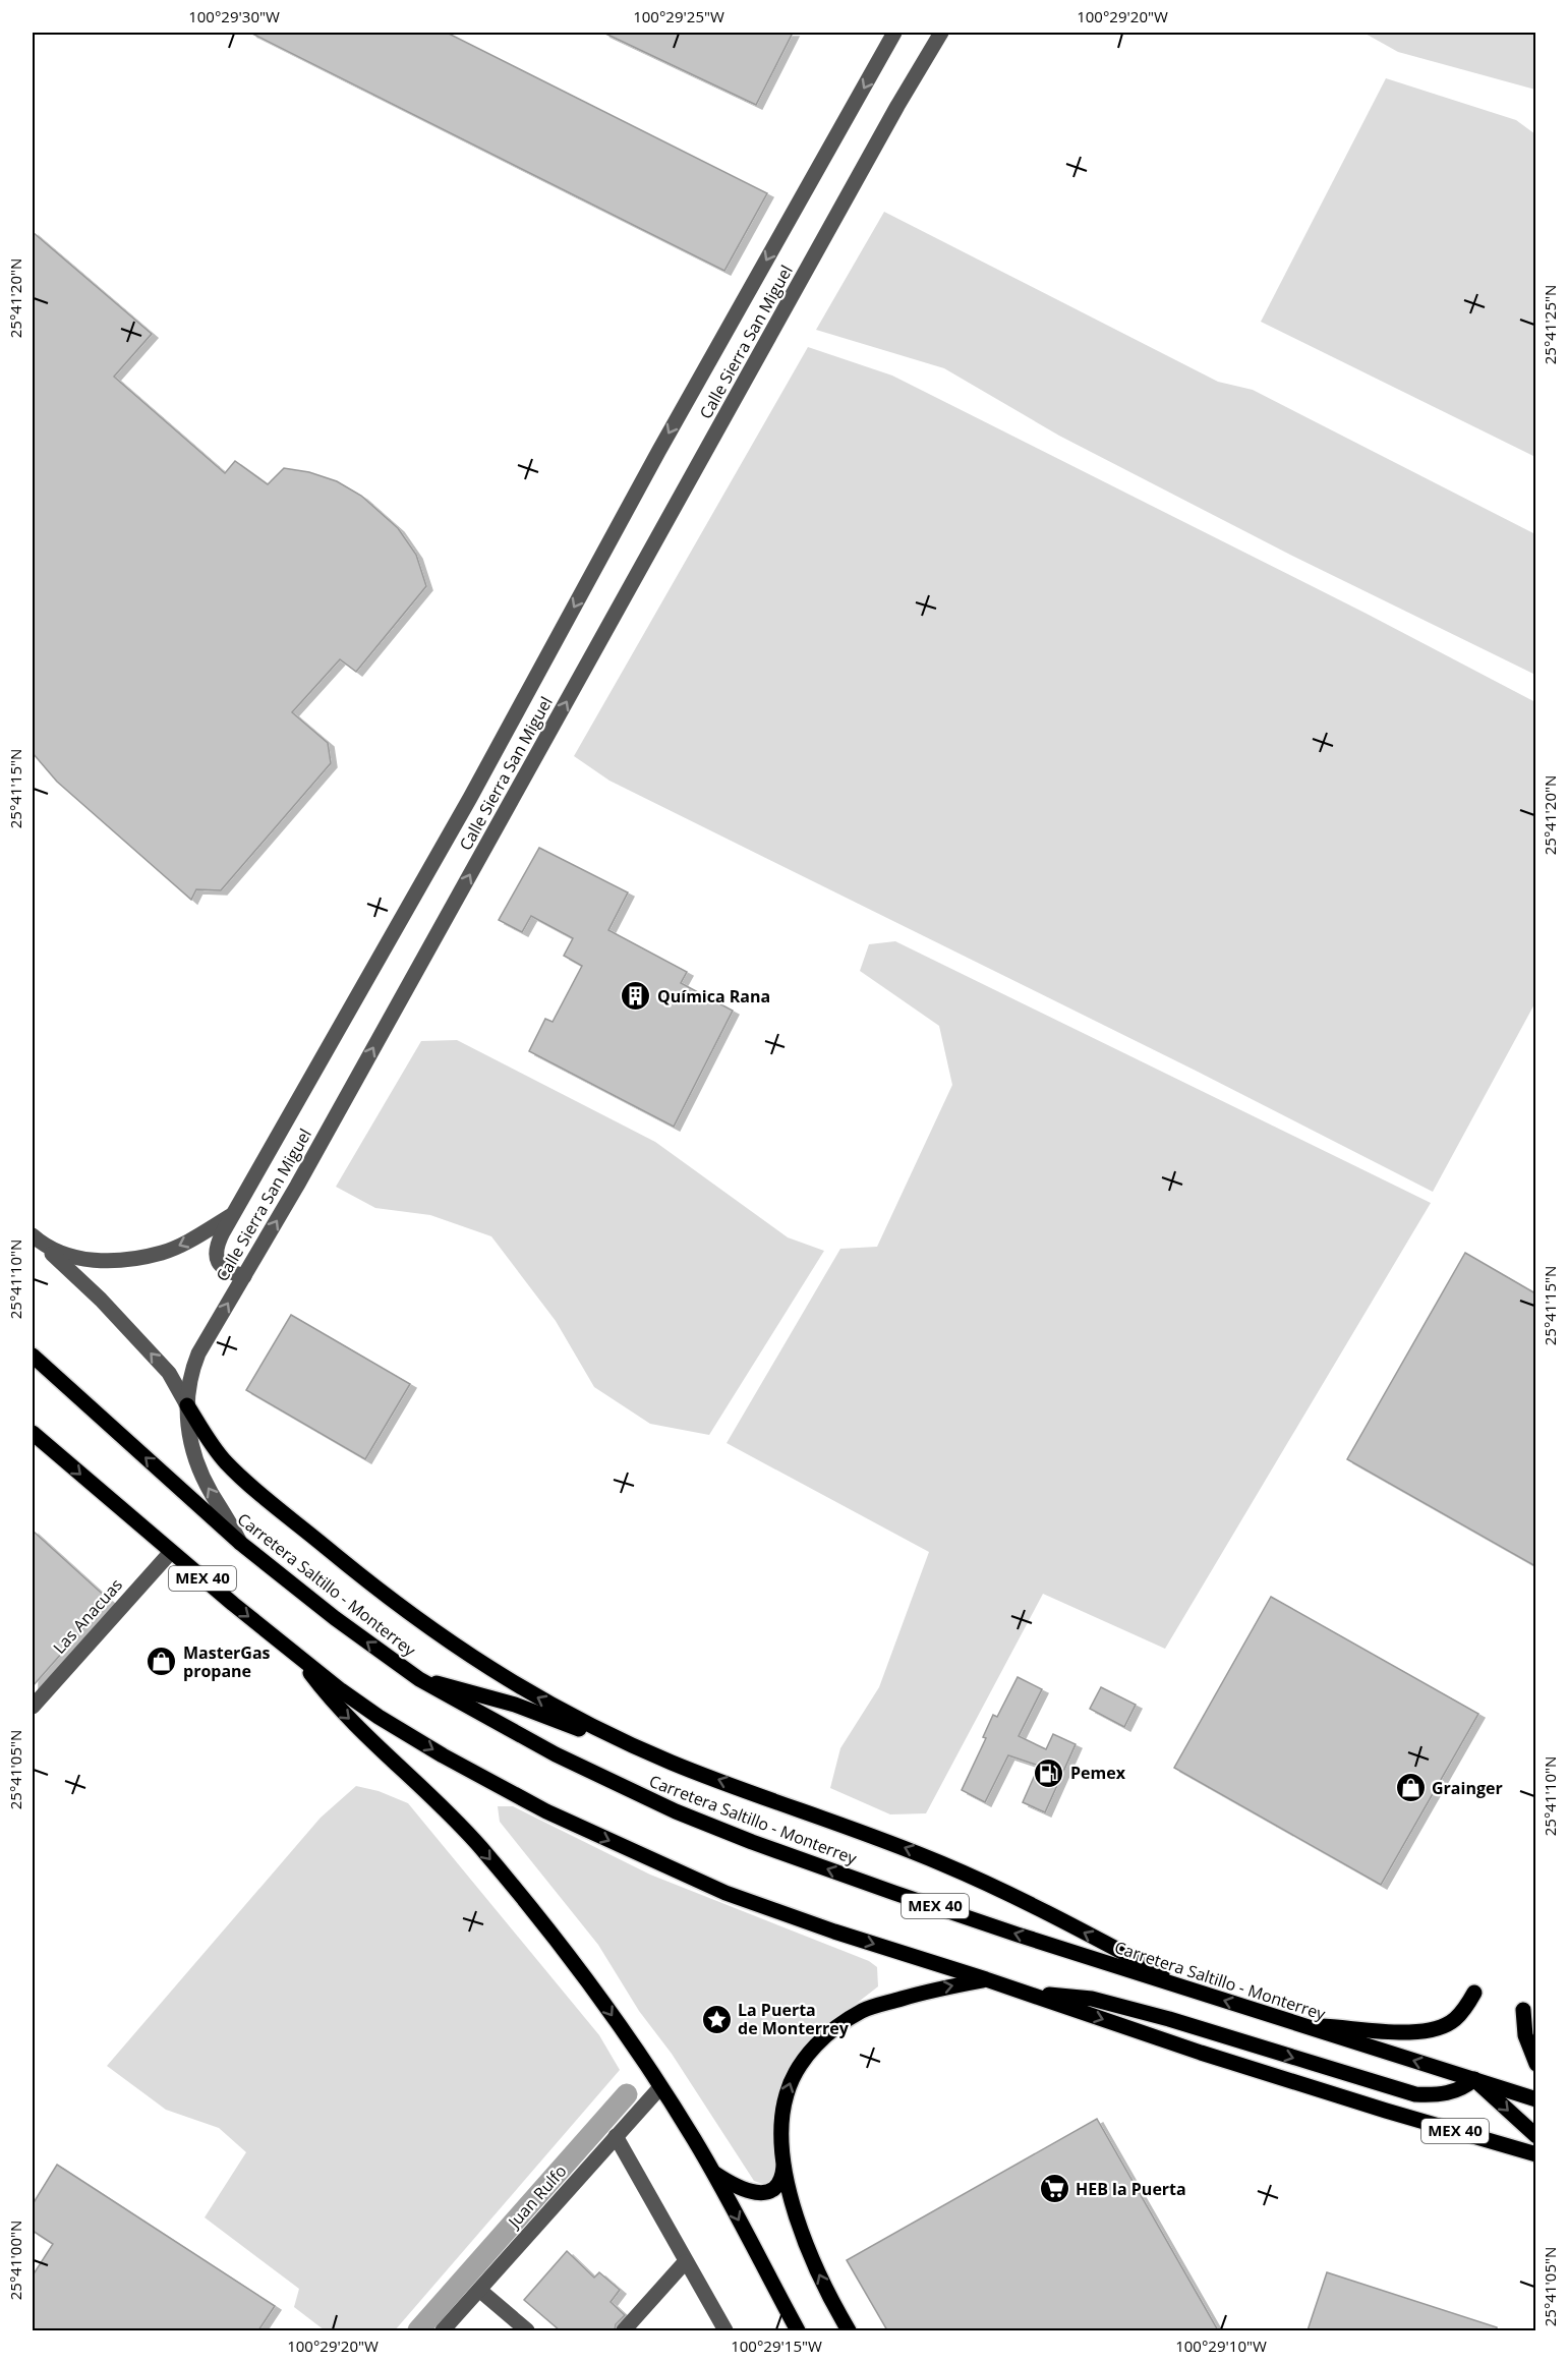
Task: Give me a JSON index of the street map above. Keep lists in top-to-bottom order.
{
  "streets": {
    "main road": ["MEX 40", "Carretera Saltillo - Monterrey"],
    "street": ["Calle Sierra San Miguel", "Las Anacuas", "Juan Rulfo"]
  },
  "crossings": [
    ["Calle Sierra San Miguel", "Carretera Saltillo - Monterrey"],
    ["MEX 40", "Las Anacuas"]
  ],
  "places": {
    "building": ["Química Rana"],
    "shop": ["MasterGas propane", "Grainger"],
    "fuel station": ["Pemex"],
    "place": ["La Puerta de Monterrey"],
    "supermarket": ["HEB la Puerta"]
  },
  "coordinates": [
    "100°29'30\"W",
    "100°29'25\"W",
    "100°29'20\"W",
    "25°41'20\"N",
    "25°41'25\"N",
    "25°41'15\"N",
    "25°41'10\"N",
    "25°41'05\"N",
    "25°41'00\"N",
    "100°29'15\"W",
    "100°29'10\"W"
  ]
}
